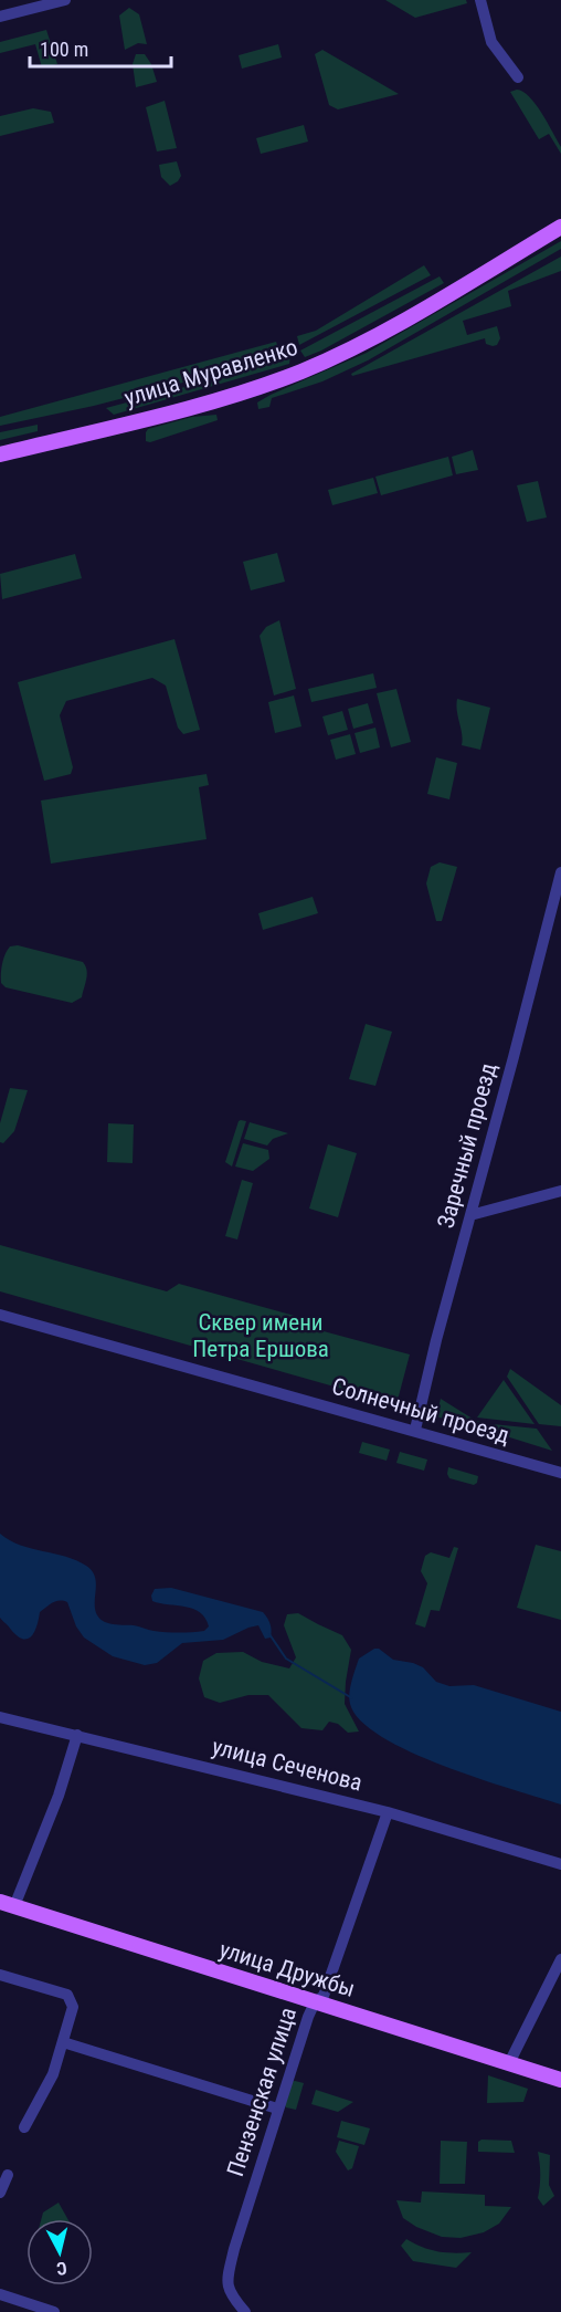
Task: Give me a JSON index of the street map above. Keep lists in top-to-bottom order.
{
  "streets": {
    "main road": ["улица Муравленко", "улица Дружбы"],
    "street": [
      "Заречный проезд",
      "Солнечный проезд",
      "улица Сеченова",
      "Пензенская улица"
    ]
  },
  "crossings": [
    ["Заречный проезд", "Солнечный проезд"],
    ["улица Сеченова", "Пензенская улица"],
    ["улица Дружбы", "Пензенская улица"]
  ],
  "parks": ["Сквер имени Петра Ершова"],
  "scale_bar": "100 m",
  "north": "bottom"
}
